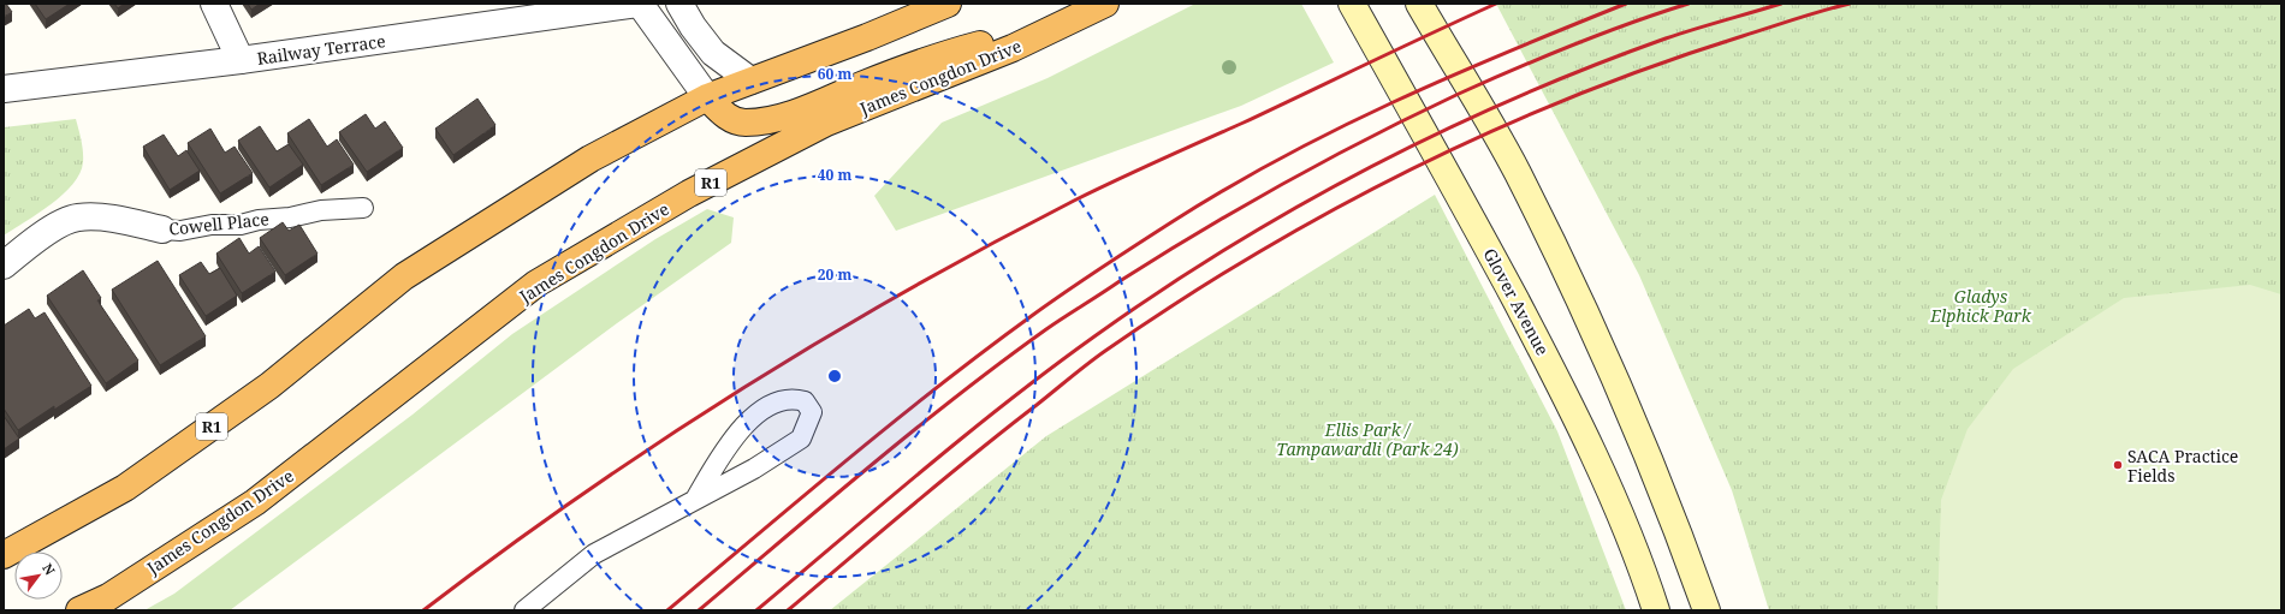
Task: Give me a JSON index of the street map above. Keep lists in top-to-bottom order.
{
  "streets": {
    "highway": ["James Congdon Drive", "R1"],
    "main road": ["Glover Avenue"],
    "street": ["Railway Terrace", "Cowell Place"]
  },
  "parks": ["Gladys Elphick Park", "Ellis Park / Tampawardli (Park 24)"],
  "places": ["SACA Practice Fields"],
  "north": "top right",
  "rings": ["60 m", "40 m", "20 m"]
}
